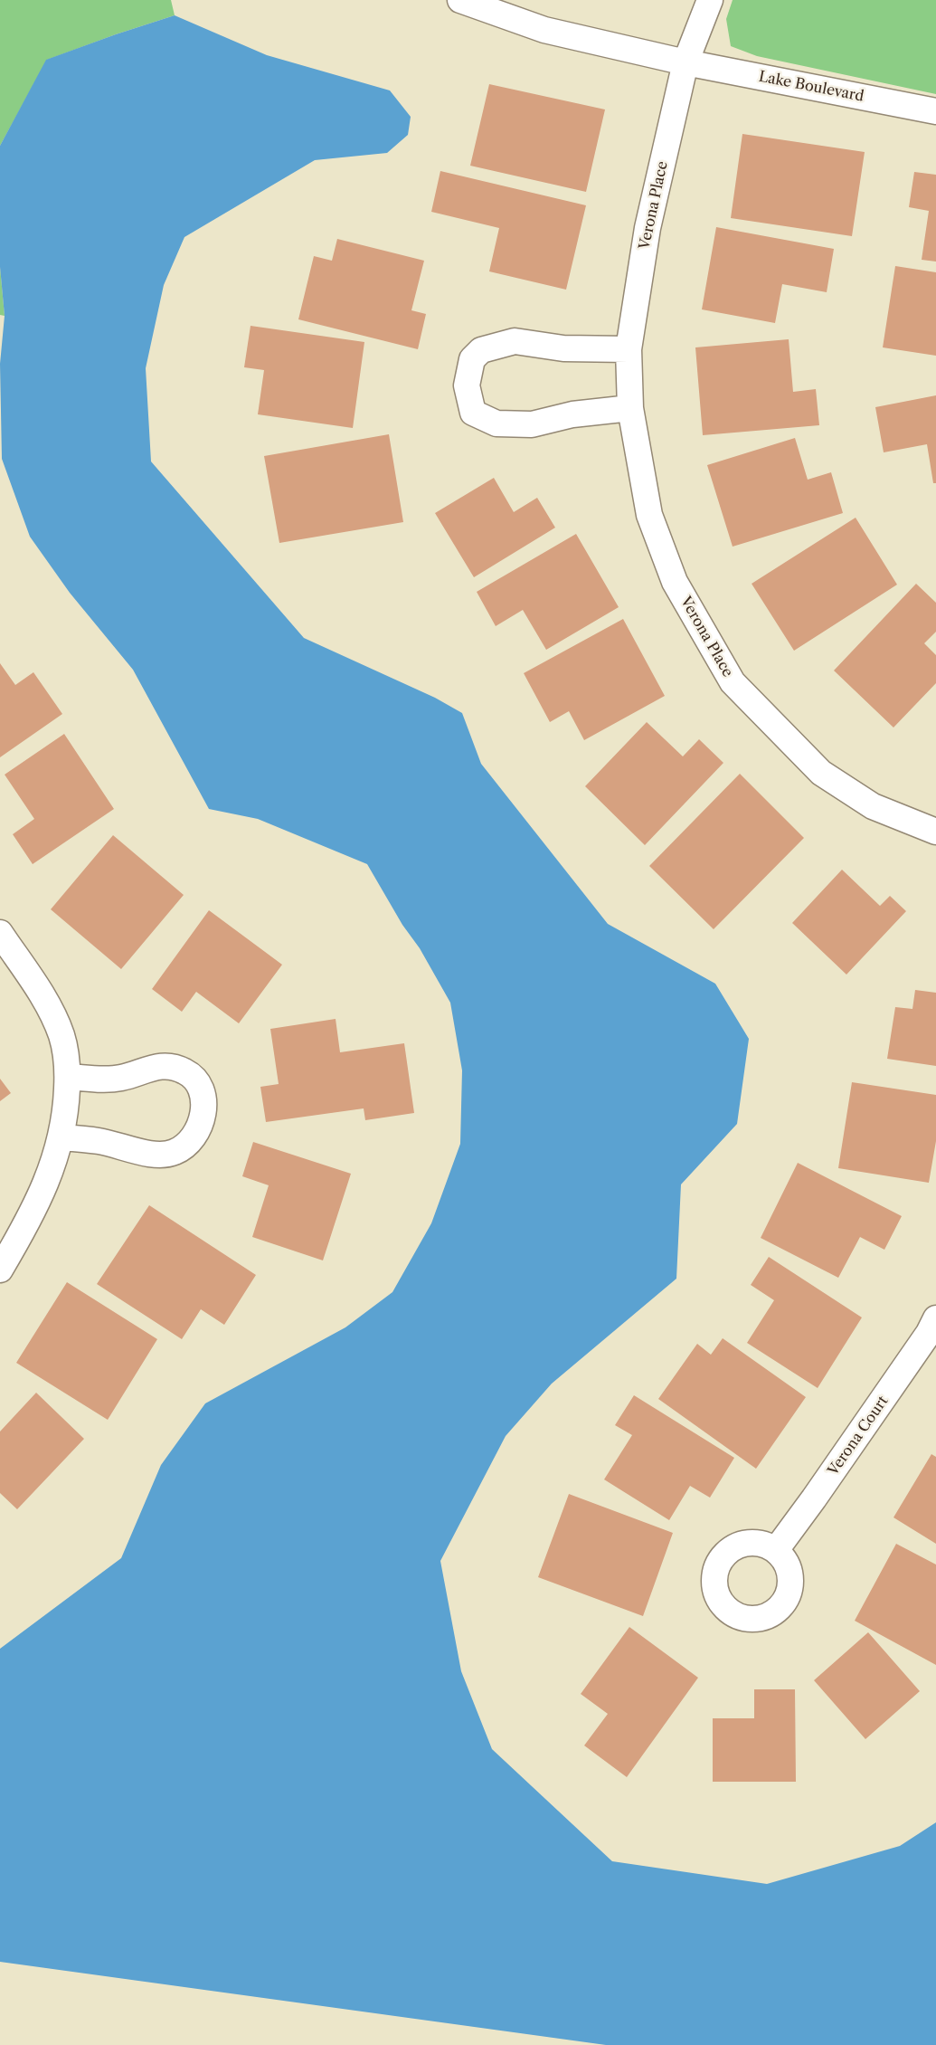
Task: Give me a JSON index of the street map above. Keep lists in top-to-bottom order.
{
  "streets": {
    "street": ["Lake Boulevard", "Verona Place", "Verona Court"]
  },
  "crossings": [
    ["Lake Boulevard", "Verona Place"]
  ]
}
